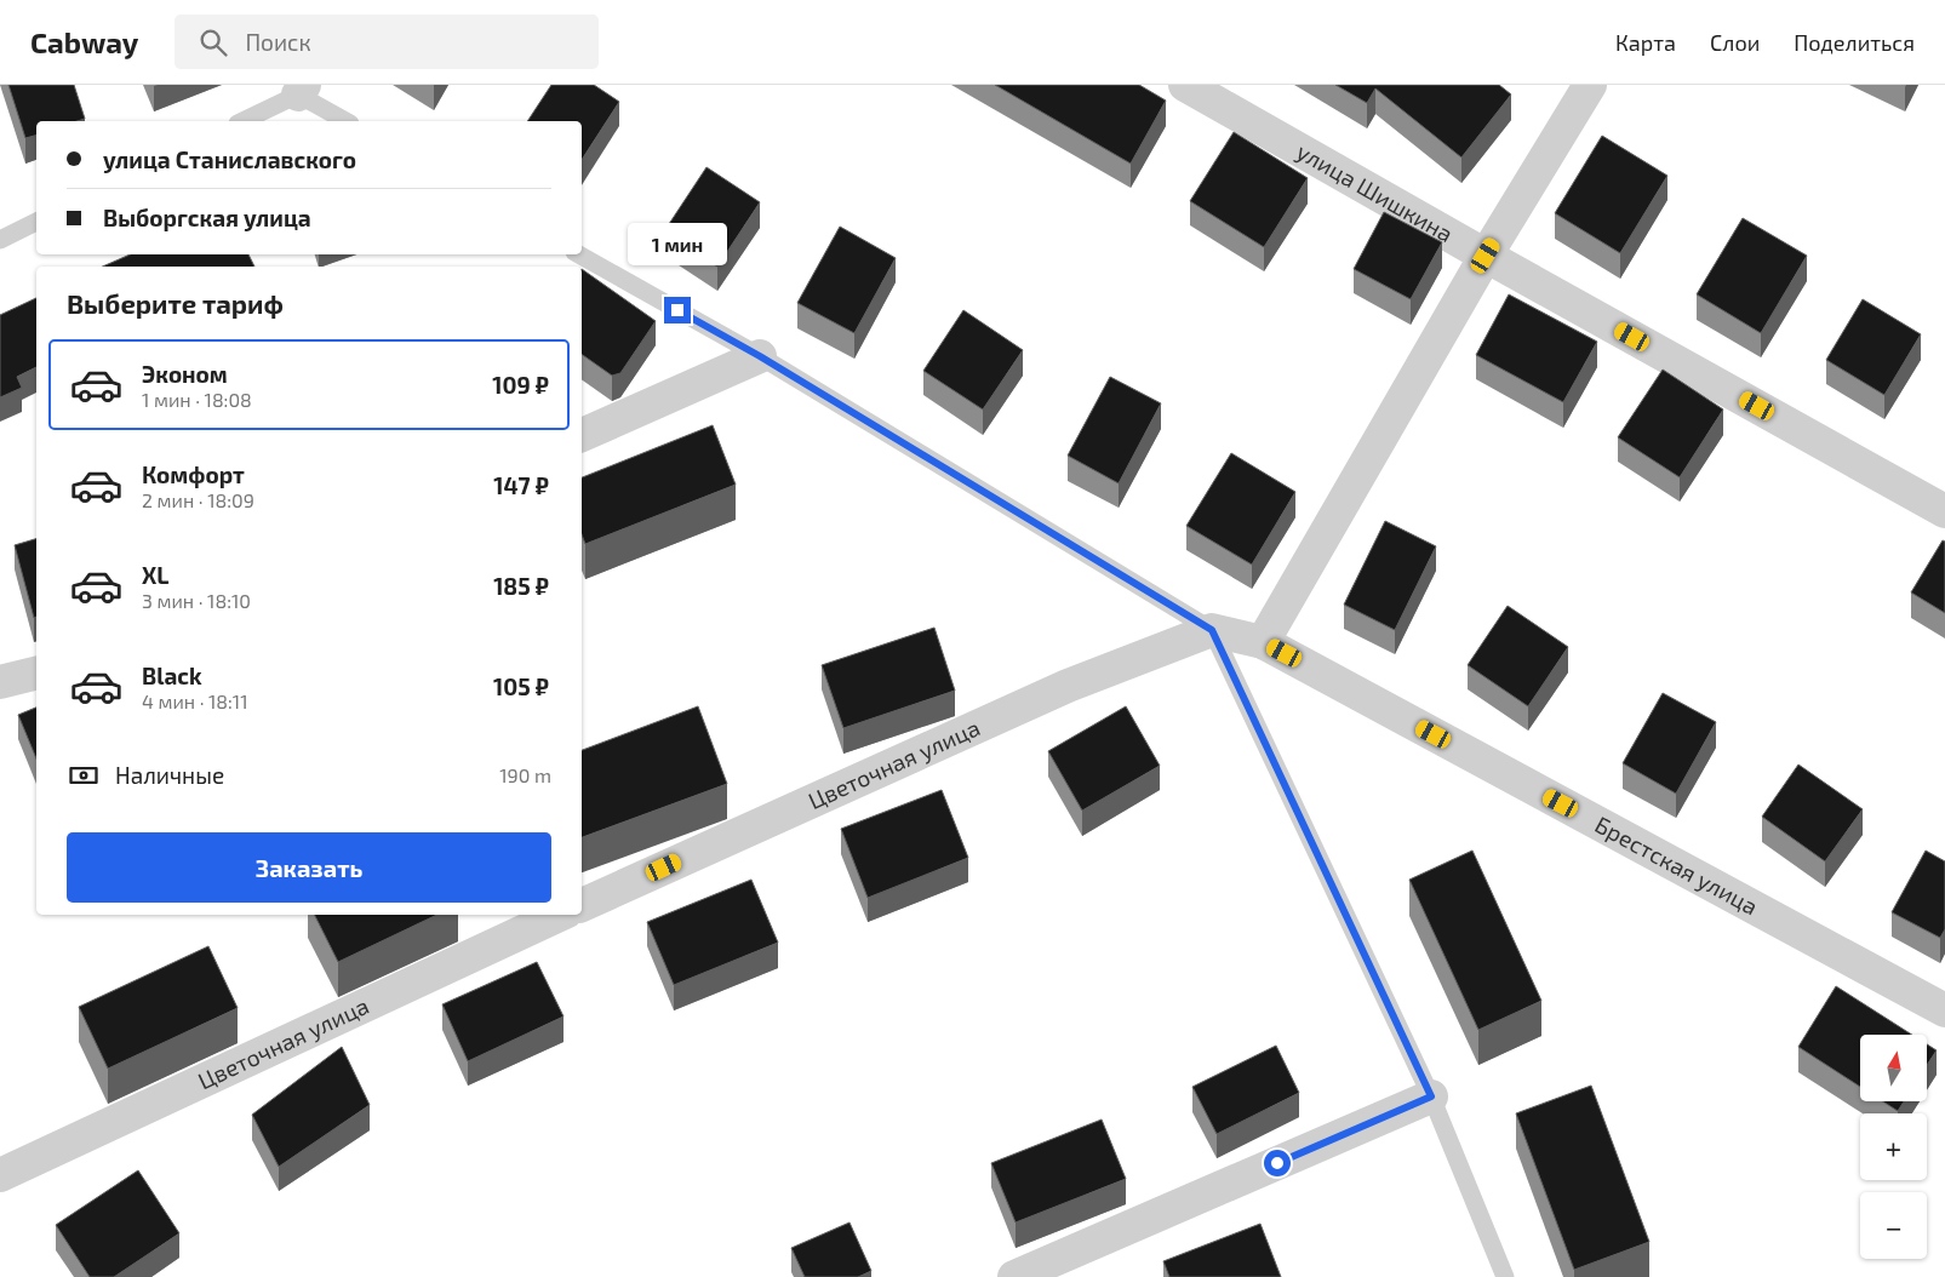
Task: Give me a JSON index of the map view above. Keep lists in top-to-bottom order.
{
  "streets": {
    "street": ["улица Шишкина", "Цветочная улица", "Брестская улица"]
  },
  "crossings": [
    ["Цветочная улица", "Брестская улица"]
  ],
  "north": "top",
  "page": {
    "header": "Cabway",
    "search": "Поиск",
    "nav": ["Карта", "Слои", "Поделиться"],
    "banner": ["улица Станиславского", "Выборгская улица"],
    "bubble": "1 мин",
    "heading": "Выберите тариф",
    "list": [
      {
        "name": "Эконом",
        "note": "1 мин · 18:08",
        "value": "109 ₽"
      },
      {
        "name": "Комфорт",
        "note": "2 мин · 18:09",
        "value": "147 ₽"
      },
      {
        "name": "XL",
        "note": "3 мин · 18:10",
        "value": "185 ₽"
      },
      {
        "name": "Black",
        "note": "4 мин · 18:11",
        "value": "105 ₽"
      }
    ],
    "pay": ["Наличные", "190 m"],
    "buttons": "Заказать",
    "map_buttons": ["+", "−"]
  }
}
